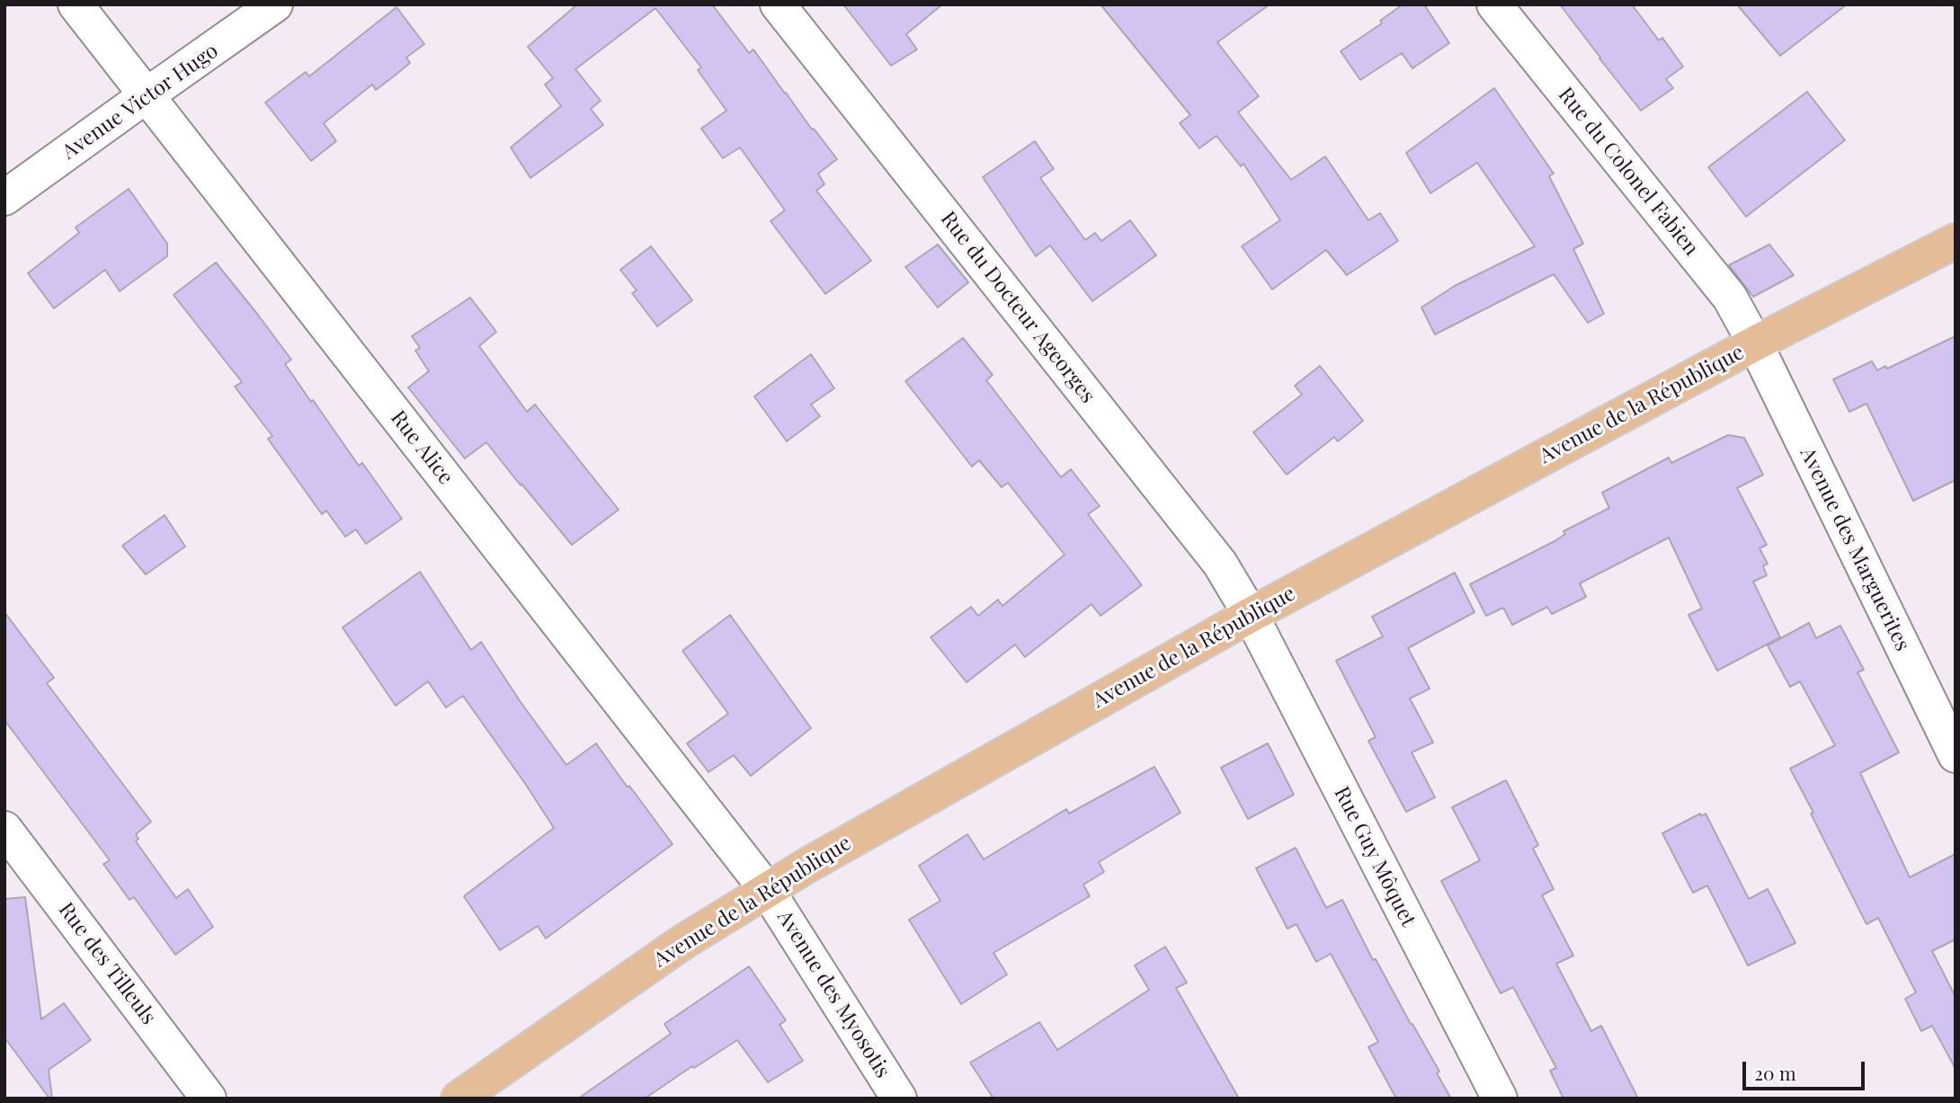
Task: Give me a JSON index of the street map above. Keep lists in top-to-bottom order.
{
  "streets": {
    "main road": ["Avenue de la République"],
    "street": [
      "Avenue Victor Hugo",
      "Rue du Colonel Fabien",
      "Rue du Docteur Ageorges",
      "Rue Alice",
      "Avenue des Marguerites",
      "Rue Guy Môquet",
      "Rue des Tilleuls",
      "Avenue des Myosotis"
    ]
  },
  "crossings": [
    ["Avenue Victor Hugo", "Rue Alice"],
    ["Rue du Colonel Fabien", "Avenue de la République"],
    ["Rue du Colonel Fabien", "Avenue des Marguerites"],
    ["Rue du Docteur Ageorges", "Avenue de la République"],
    ["Rue du Docteur Ageorges", "Rue Guy Môquet"],
    ["Avenue de la République", "Rue Alice"],
    ["Avenue de la République", "Avenue des Marguerites"],
    ["Avenue de la République", "Rue Guy Môquet"],
    ["Avenue de la République", "Avenue des Myosotis"],
    ["Rue Alice", "Avenue des Myosotis"]
  ],
  "scale_bar": "20 m"
}
